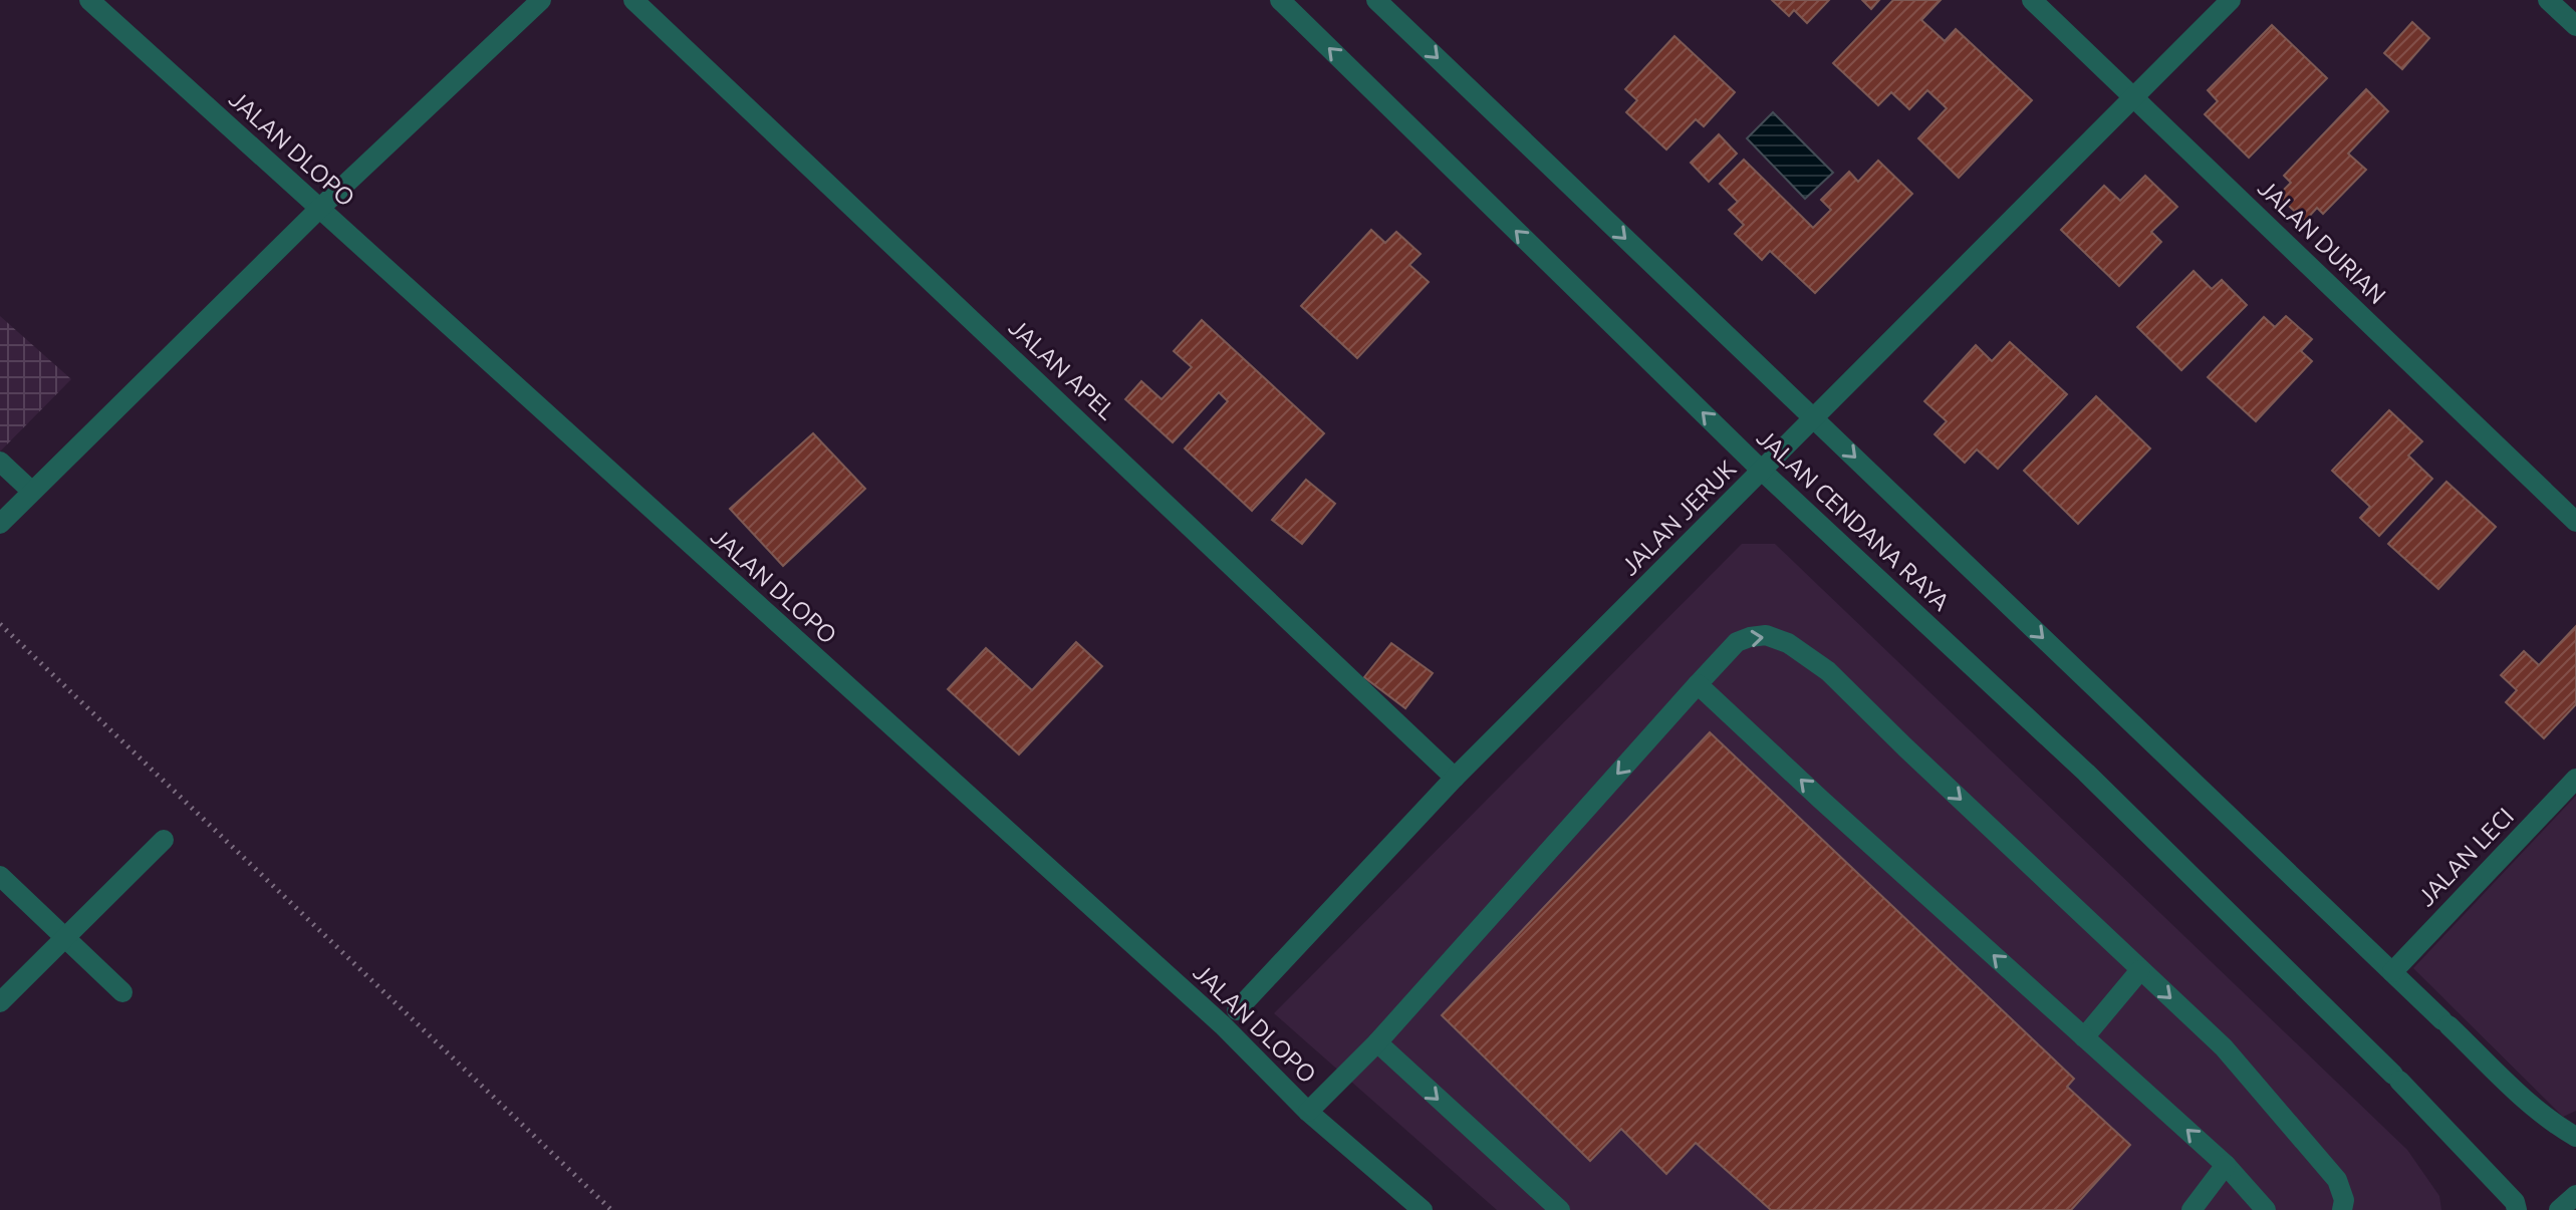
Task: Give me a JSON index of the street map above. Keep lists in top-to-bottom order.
{
  "streets": {
    "street": [
      "JALAN DLOPO",
      "JALAN DURIAN",
      "JALAN APEL",
      "JALAN JERUK",
      "JALAN CENDANA RAYA",
      "JALAN LECI"
    ]
  },
  "crossings": [
    ["JALAN DURIAN", "JALAN JERUK"],
    ["JALAN APEL", "JALAN JERUK"],
    ["JALAN JERUK", "JALAN CENDANA RAYA"],
    ["JALAN CENDANA RAYA", "JALAN LECI"]
  ]
}
